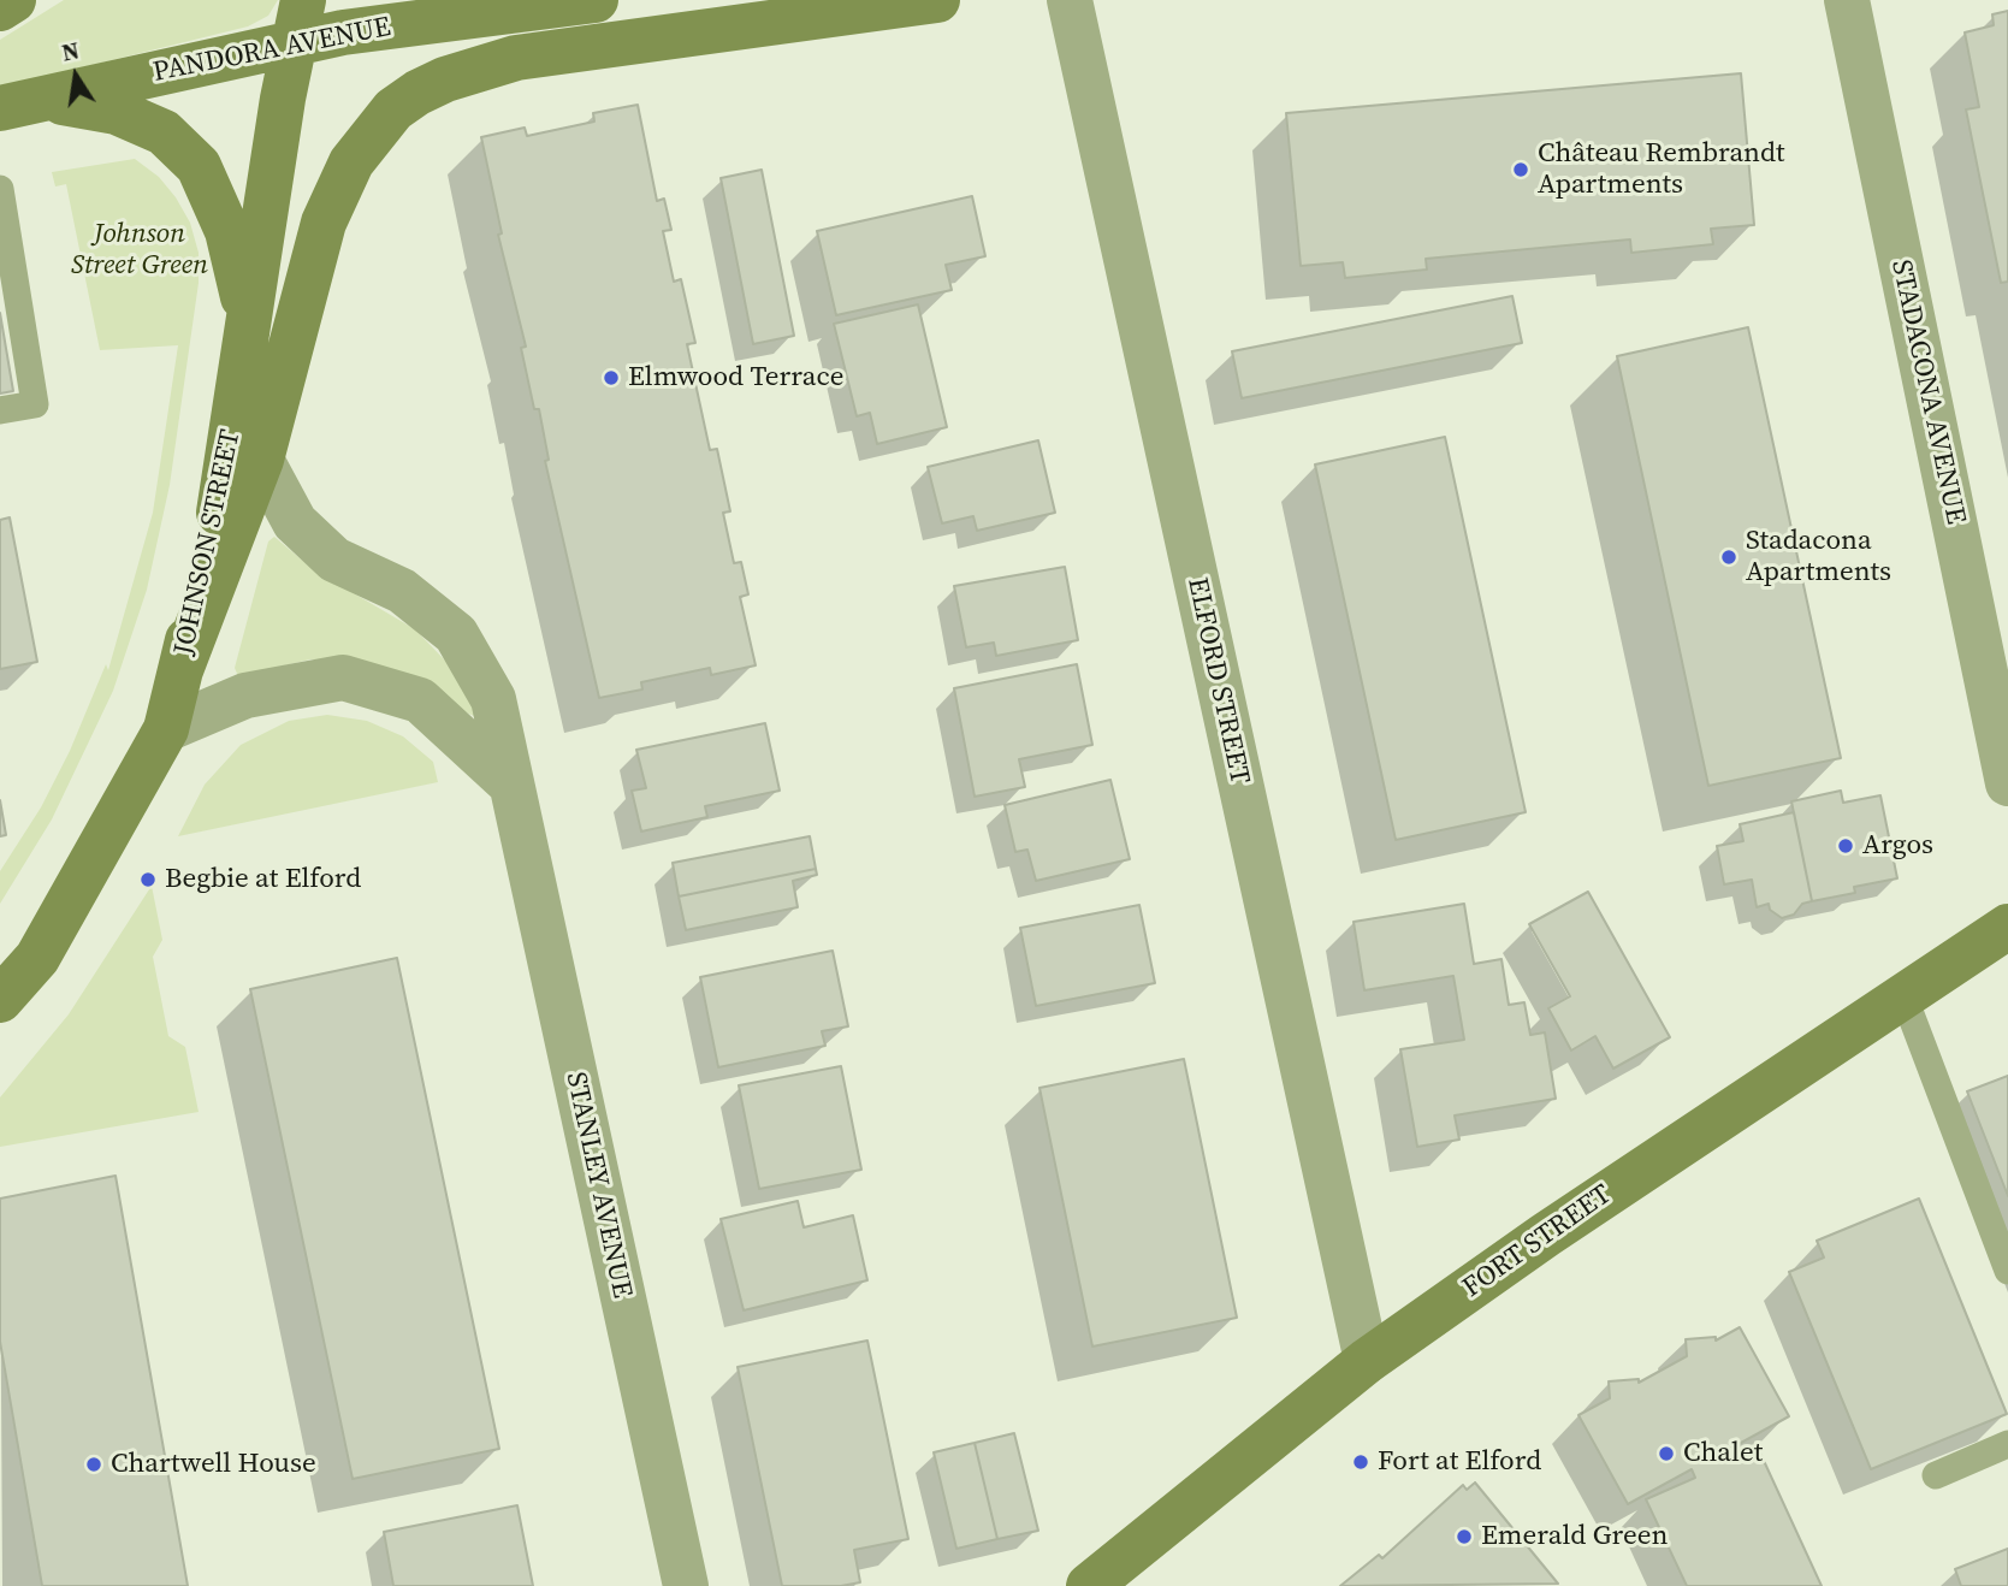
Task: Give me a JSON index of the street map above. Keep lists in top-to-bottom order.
{
  "streets": {
    "main road": ["PANDORA AVENUE", "JOHNSON STREET", "FORT STREET"],
    "street": ["STADACONA AVENUE", "ELFORD STREET", "STANLEY AVENUE"]
  },
  "crossings": [
    ["PANDORA AVENUE", "JOHNSON STREET"],
    ["ELFORD STREET", "FORT STREET"]
  ],
  "parks": ["Johnson Street Green"],
  "places": [
    "Château Rembrandt Apartments",
    "Elmwood Terrace",
    "Stadacona Apartments",
    "Argos",
    "Begbie at Elford",
    "Chalet",
    "Fort at Elford",
    "Chartwell House",
    "Emerald Green"
  ],
  "north": "top"
}
